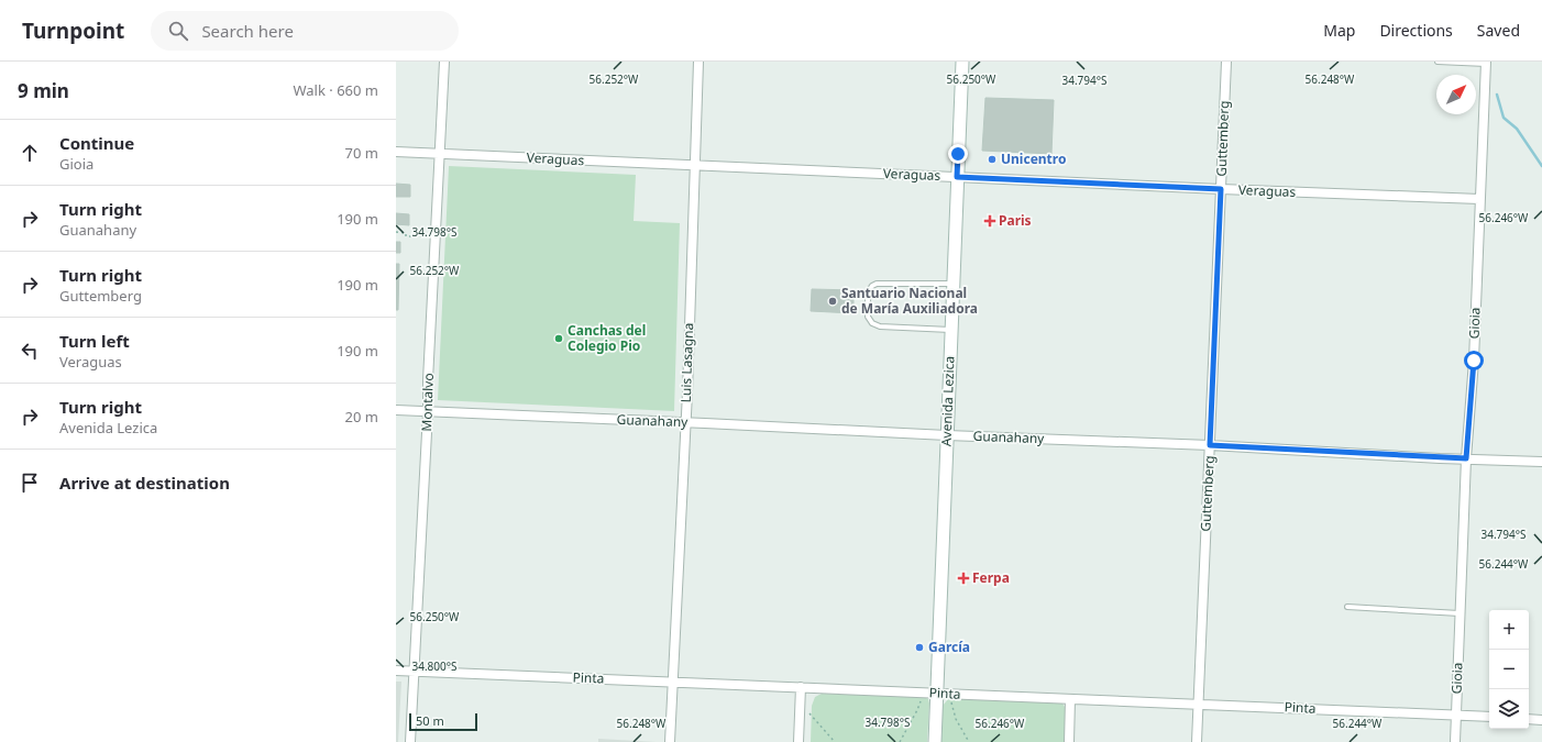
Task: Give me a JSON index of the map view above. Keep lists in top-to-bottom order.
{
  "streets": {
    "street": [
      "Guttemberg",
      "Veraguas",
      "Gioia",
      "Luis Lasagna",
      "Avenida Lezica",
      "Montalvo",
      "Guanahany",
      "Pinta"
    ]
  },
  "crossings": [
    ["Guttemberg", "Veraguas"],
    ["Guttemberg", "Guanahany"],
    ["Guttemberg", "Pinta"],
    ["Veraguas", "Gioia"],
    ["Veraguas", "Luis Lasagna"],
    ["Veraguas", "Avenida Lezica"],
    ["Veraguas", "Montalvo"],
    ["Gioia", "Guanahany"],
    ["Gioia", "Pinta"],
    ["Luis Lasagna", "Guanahany"],
    ["Luis Lasagna", "Pinta"],
    ["Avenida Lezica", "Guanahany"],
    ["Avenida Lezica", "Pinta"],
    ["Montalvo", "Guanahany"],
    ["Montalvo", "Pinta"]
  ],
  "places": {
    "other": [
      "Unicentro",
      "Santuario Nacional de María Auxiliadora",
      "Canchas del Colegio Pio",
      "García"
    ],
    "health": ["Paris", "Ferpa"]
  },
  "scale_bar": "50 m",
  "north": "top right",
  "page": {
    "header": "Turnpoint",
    "search": "Search here",
    "nav": ["Map", "Directions", "Saved"],
    "heading": ["9 min", "Walk · 660 m"],
    "list": [
      ["Continue", "Gioia", "70 m"],
      ["Turn right", "Guanahany", "190 m"],
      ["Turn right", "Guttemberg", "190 m"],
      ["Turn left", "Veraguas", "190 m"],
      ["Turn right", "Avenida Lezica", "20 m"],
      "Arrive at destination"
    ],
    "map_buttons": ["+", "−"],
    "scale": "50 m"
  },
  "coordinates": [
    "56.252°W",
    "56.250°W",
    "56.248°W",
    "34.794°S",
    "56.246°W",
    "34.798°S",
    "56.244°W",
    "34.800°S"
  ]
}
